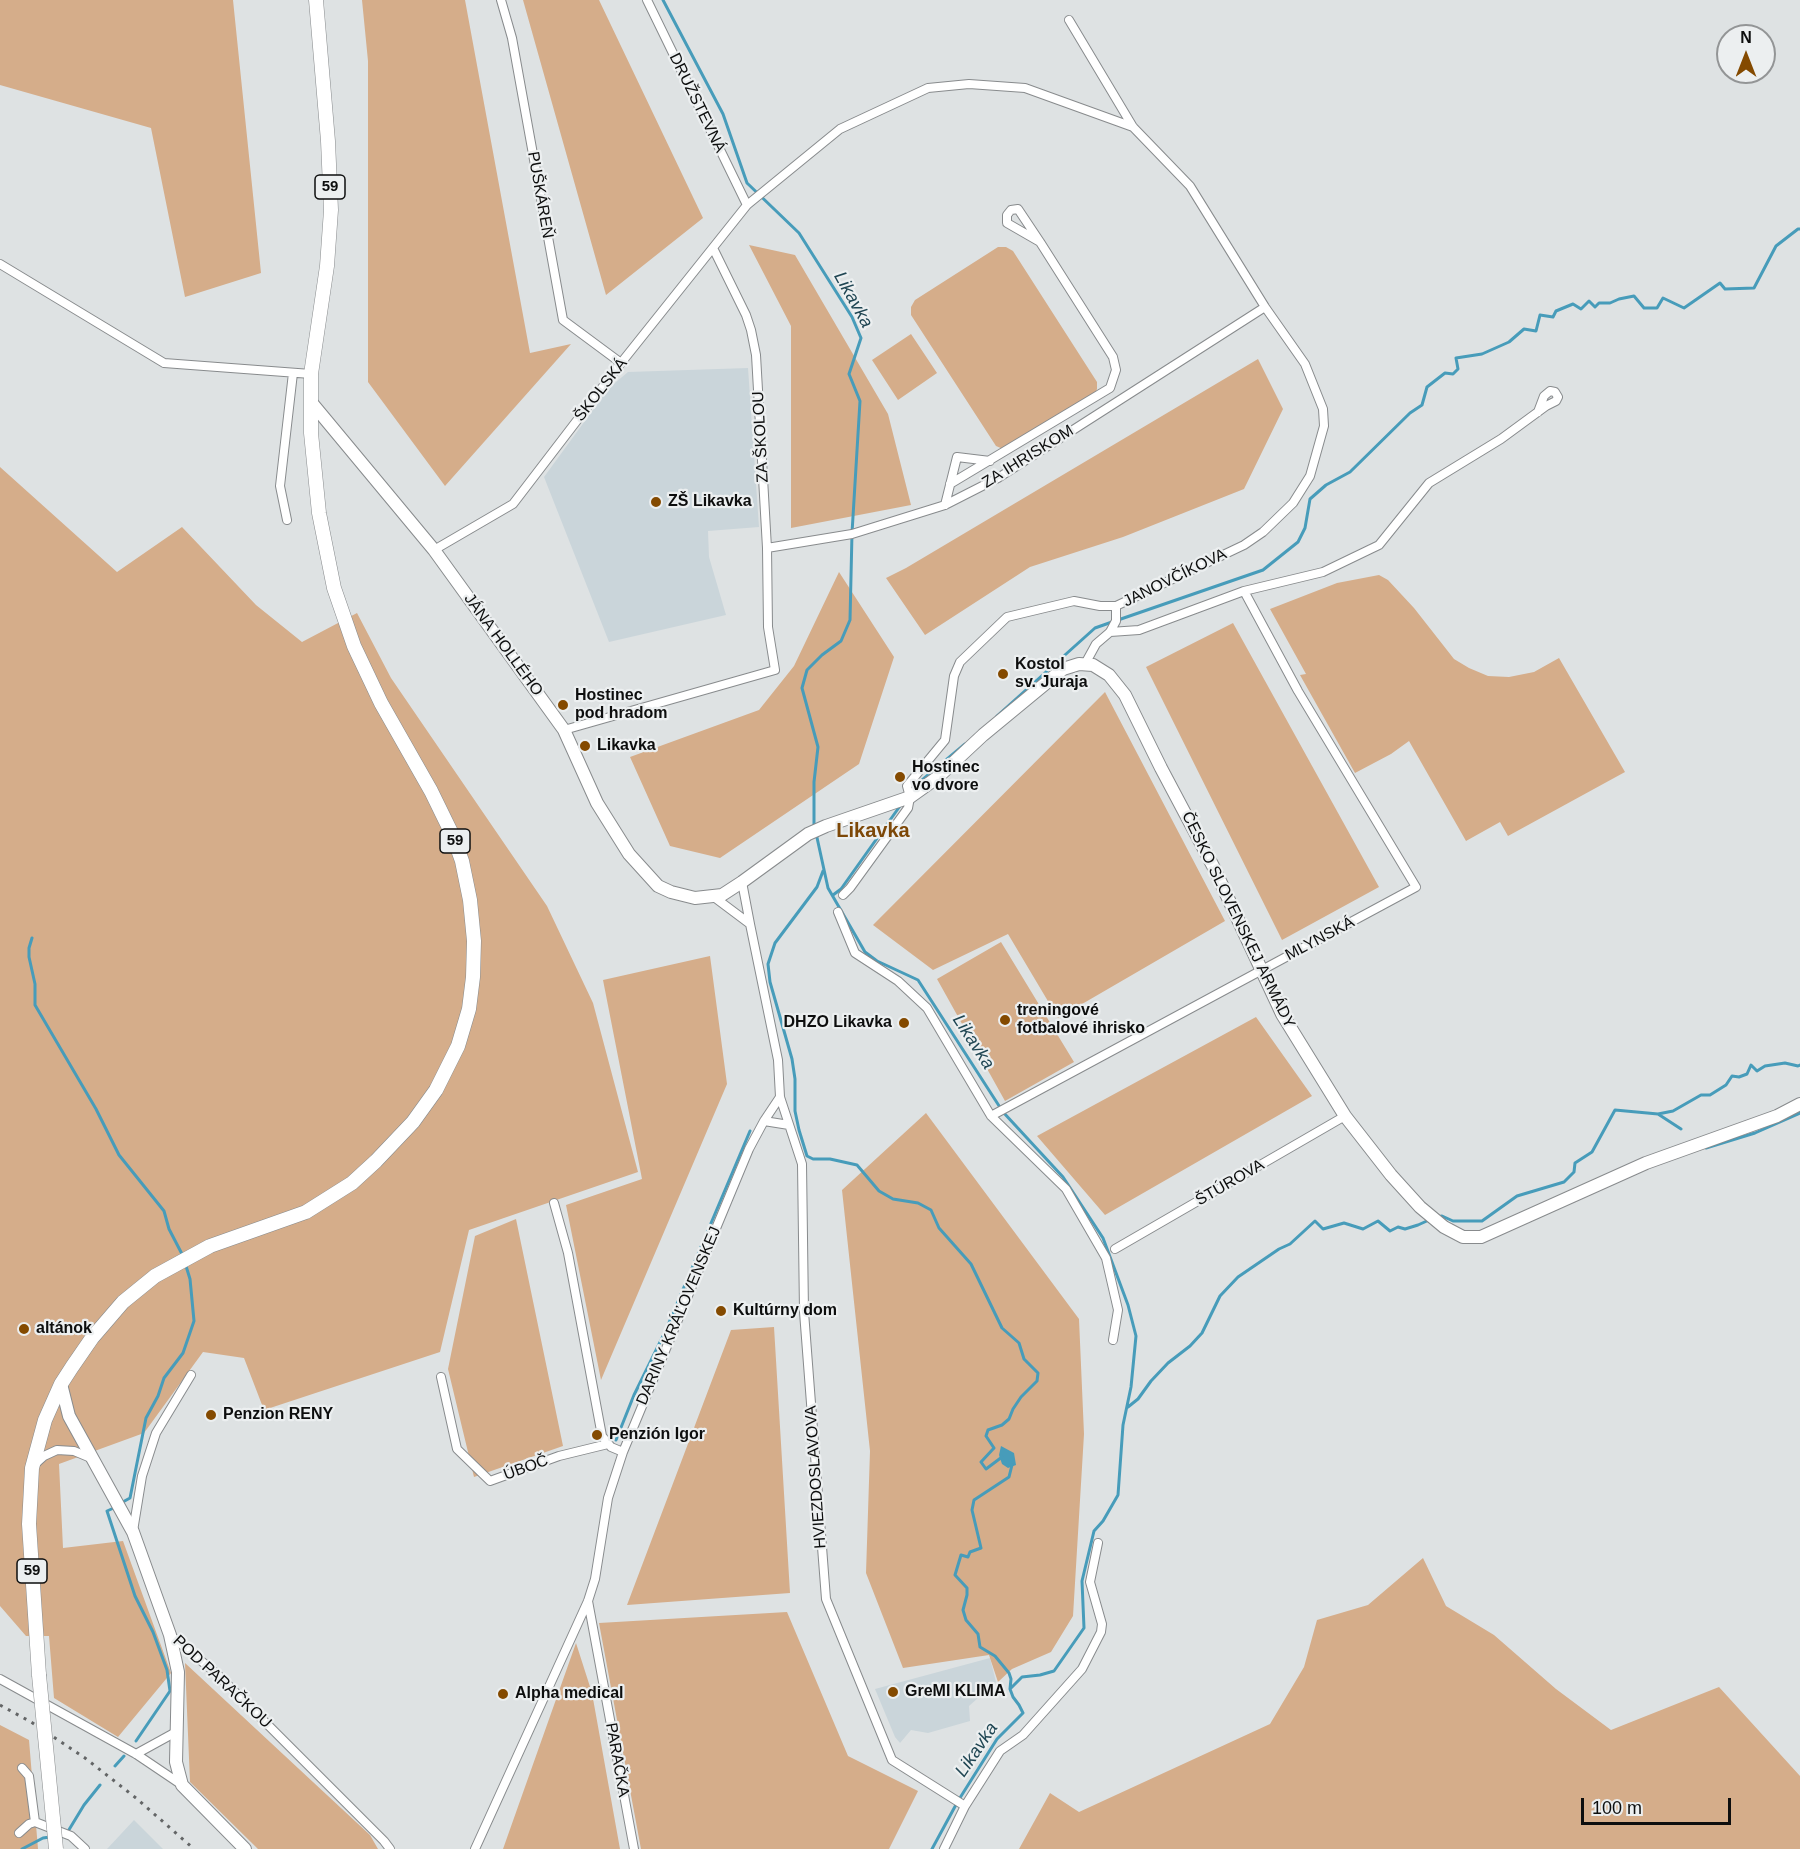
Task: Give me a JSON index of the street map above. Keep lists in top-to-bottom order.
{
  "streets": {
    "main road": ["59"],
    "street": [
      "DRUŽSTEVNÁ",
      "PUŠKÁREŇ",
      "ŠKOLSKÁ",
      "ZA ŠKOLOU",
      "ZA IHRISKOM",
      "JANOVČÍKOVA",
      "JÁNA HOLLÉHO",
      "ČESKO SLOVENSKEJ ARMÁDY",
      "MLYNSKÁ",
      "ŠTÚROVA",
      "DARINY KRÁĽOVENSKEJ",
      "ÚBOČ",
      "HVIEZDOSLAVOVA",
      "POD PARAČKOU",
      "PARAČKA"
    ]
  },
  "crossings": [
    ["DRUŽSTEVNÁ", "ŠKOLSKÁ"],
    ["59", "JÁNA HOLLÉHO"],
    ["59", "POD PARAČKOU"],
    ["PUŠKÁREŇ", "ŠKOLSKÁ"],
    ["ŠKOLSKÁ", "ZA ŠKOLOU"],
    ["ŠKOLSKÁ", "JANOVČÍKOVA"],
    ["ŠKOLSKÁ", "JÁNA HOLLÉHO"],
    ["ZA ŠKOLOU", "ZA IHRISKOM"],
    ["ZA ŠKOLOU", "JÁNA HOLLÉHO"],
    ["ZA IHRISKOM", "JANOVČÍKOVA"],
    ["JANOVČÍKOVA", "ČESKO SLOVENSKEJ ARMÁDY"],
    ["ČESKO SLOVENSKEJ ARMÁDY", "MLYNSKÁ"],
    ["ČESKO SLOVENSKEJ ARMÁDY", "ŠTÚROVA"],
    ["DARINY KRÁĽOVENSKEJ", "HVIEZDOSLAVOVA"],
    ["DARINY KRÁĽOVENSKEJ", "PARAČKA"]
  ],
  "districts": ["Likavka"],
  "water": ["Likavka"],
  "places": [
    "ZŠ Likavka",
    "Kostol sv. Juraja",
    "Hostinec pod hradom",
    "Likavka",
    "Hostinec vo dvore",
    "treningové fotbalové ihrisko",
    "DHZO Likavka",
    "Kultúrny dom",
    "altánok",
    "Penzion RENY",
    "Penzión Igor",
    "GreMI KLIMA",
    "Alpha medical"
  ],
  "scale_bar": "100 m",
  "north": "top"
}
